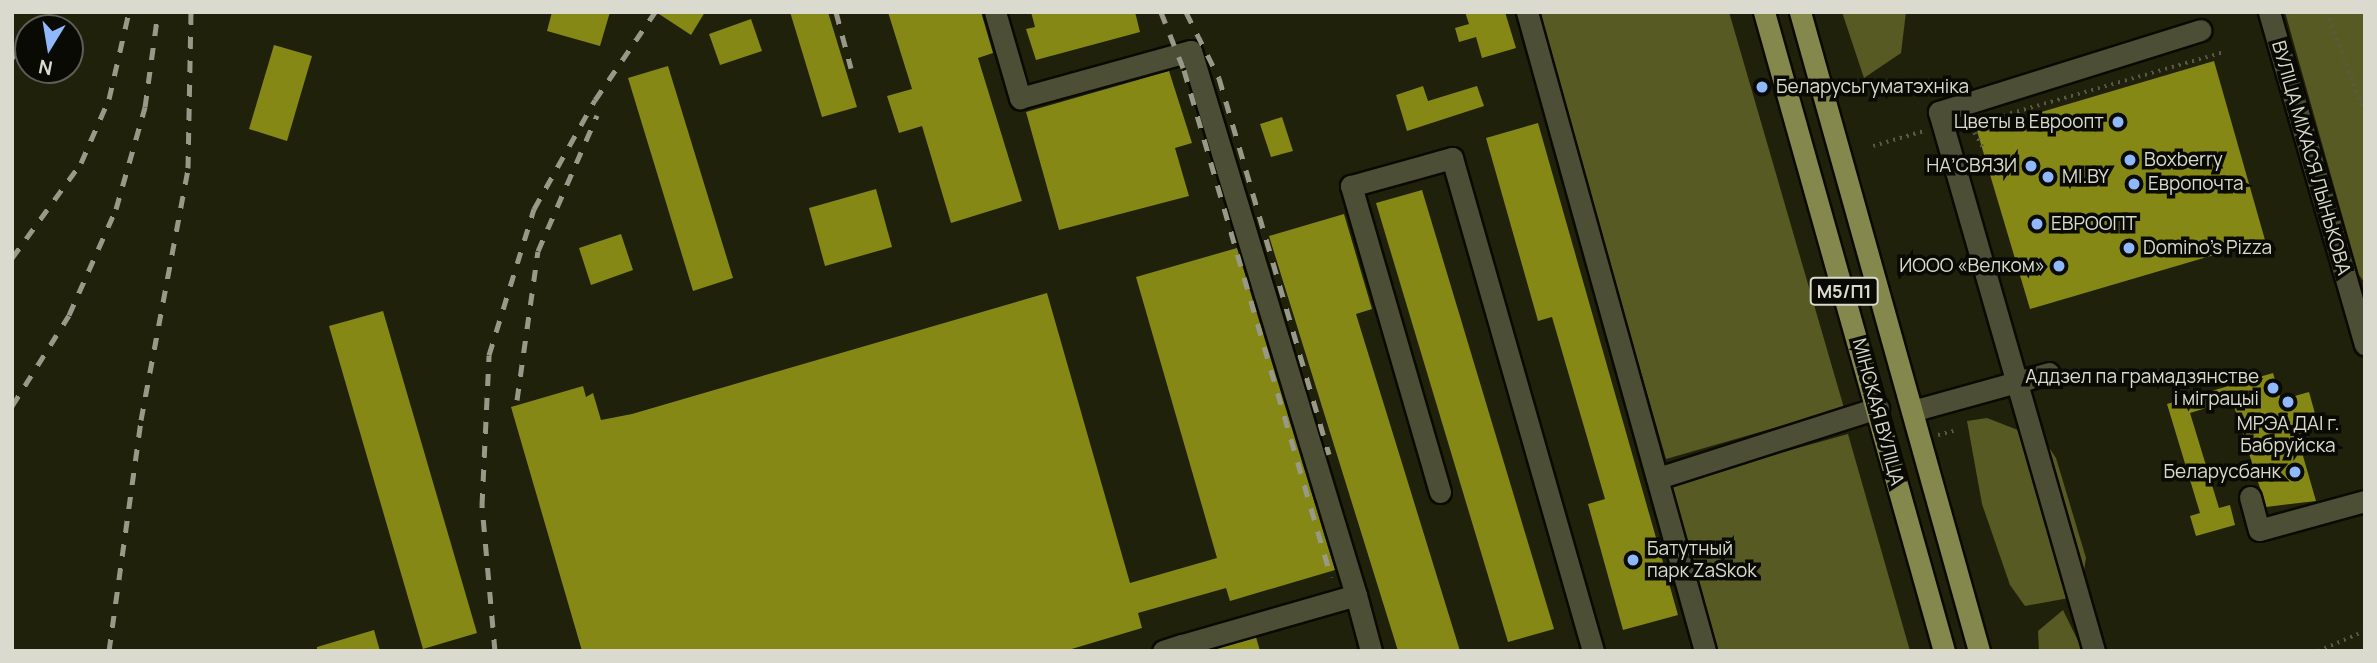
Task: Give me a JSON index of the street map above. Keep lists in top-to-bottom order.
{
  "streets": {
    "main road": ["М5/П1", "МІНСКАЯ ВУЛІЦА"],
    "street": ["ВУЛІЦА МІХАСЯ ЛЫНЬКОВА"]
  },
  "places": [
    "Беларусьгуматэхніка",
    "Цветы в Евроопт",
    "Boxberry",
    "НАʼСВЯЗИ",
    "MI.BY",
    "Европочта",
    "ЕВРООПТ",
    "Domino's Pizza",
    "ИООО «Велком»",
    "Аддзел па грамадзянстве і міграцыі",
    "МРЭА ДАІ г. Бабруйска",
    "Беларусбанк",
    "Батутный парк ZaSkok"
  ],
  "north": "bottom"
}
